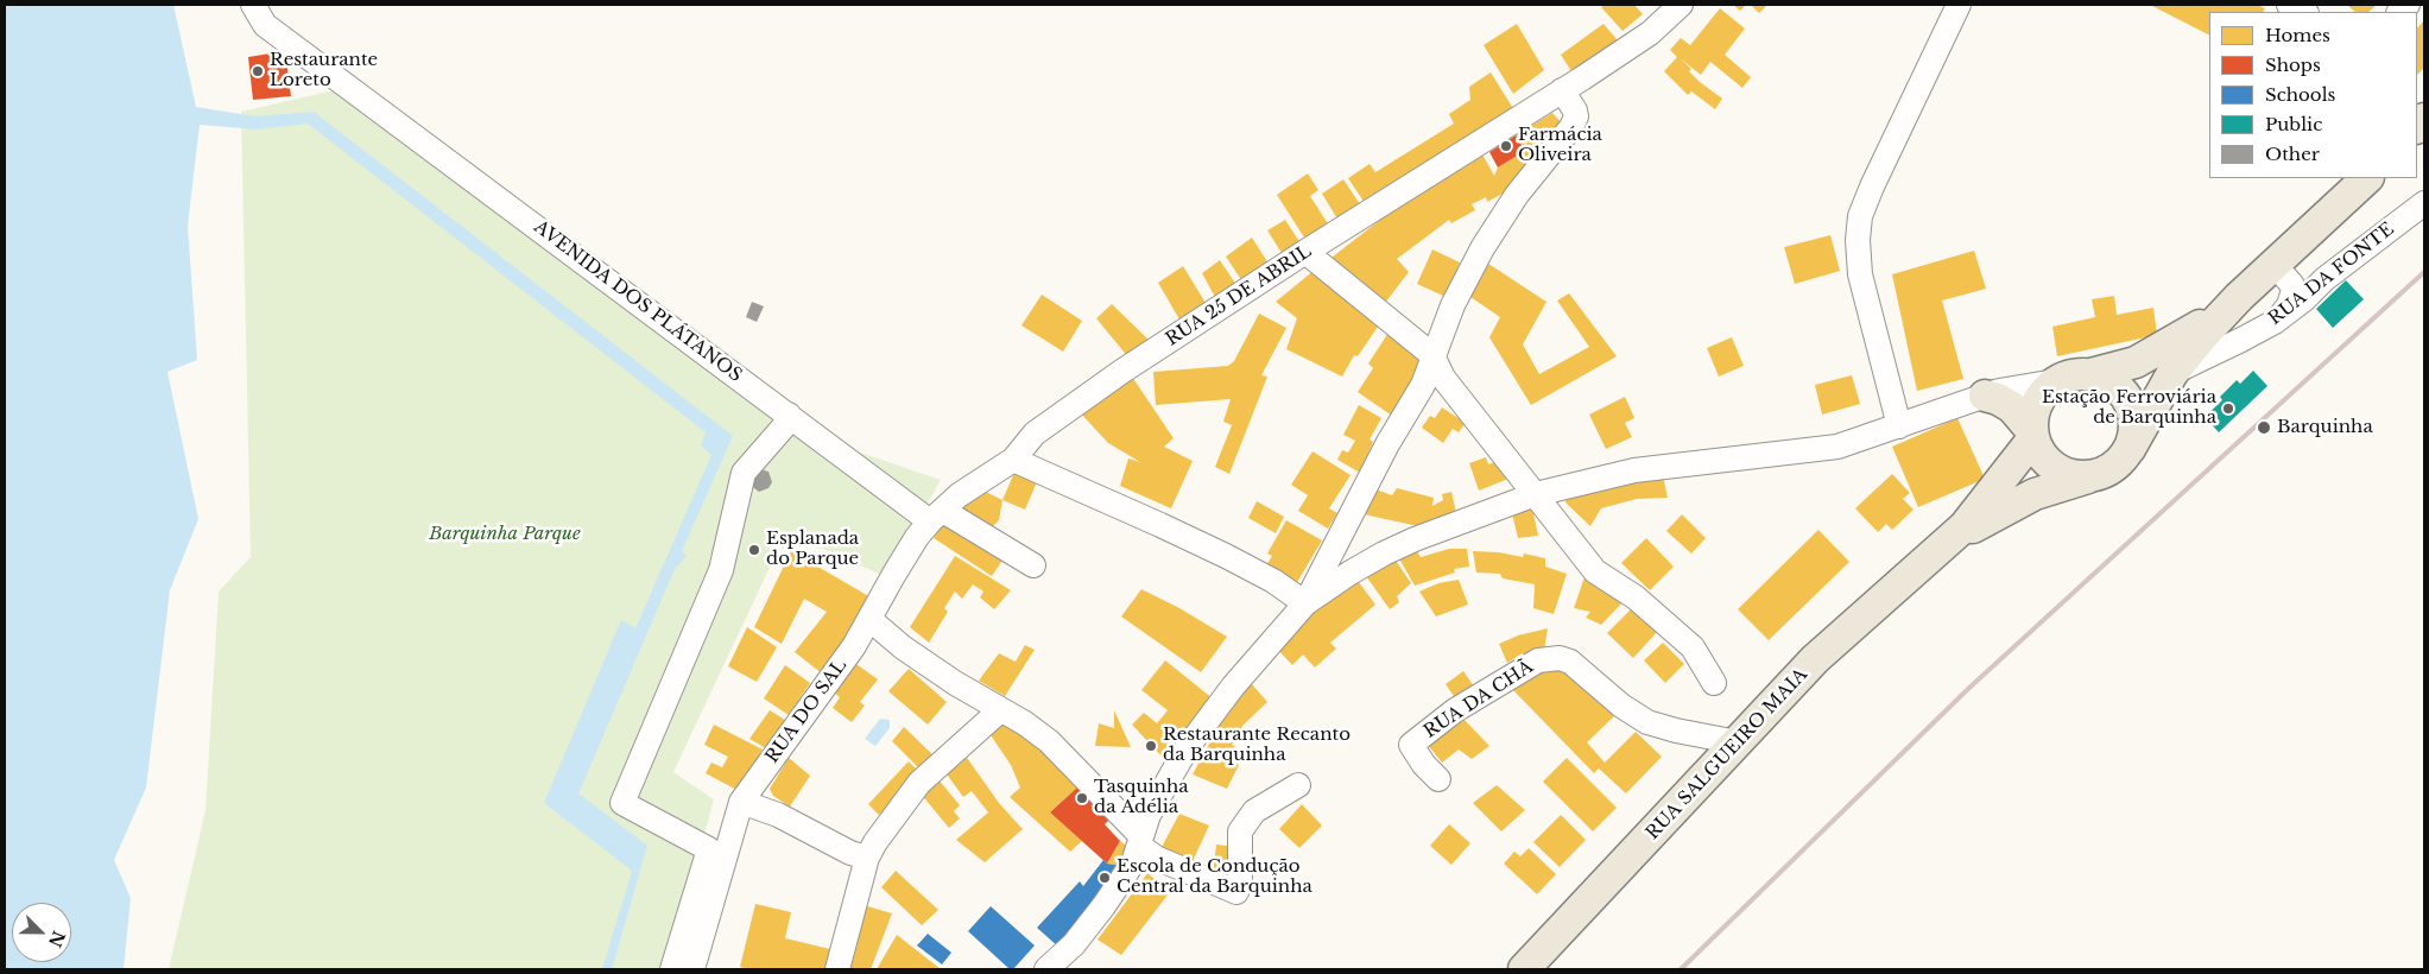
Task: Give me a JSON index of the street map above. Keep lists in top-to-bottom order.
{
  "streets": {
    "main road": ["RUA SALGUEIRO MAIA"],
    "street": [
      "RUA DA FONTE",
      "RUA 25 DE ABRIL",
      "AVENIDA DOS PLÁTANOS",
      "RUA DA CHÃ",
      "RUA DO SAL"
    ]
  },
  "crossings": [
    ["RUA 25 DE ABRIL", "AVENIDA DOS PLÁTANOS"],
    ["RUA 25 DE ABRIL", "RUA DO SAL"],
    ["AVENIDA DOS PLÁTANOS", "RUA DO SAL"],
    ["RUA DA CHÃ", "RUA SALGUEIRO MAIA"]
  ],
  "parks": ["Barquinha Parque"],
  "places": [
    "Restaurante Loreto",
    "Farmácia Oliveira",
    "Estação Ferroviária de Barquinha",
    "Barquinha",
    "Esplanada do Parque",
    "Restaurante Recanto da Barquinha",
    "Tasquinha da Adélia",
    "Escola de Condução Central da Barquinha"
  ],
  "legend": [
    "Homes",
    "Shops",
    "Schools",
    "Public",
    "Other"
  ],
  "north": "bottom right"
}
